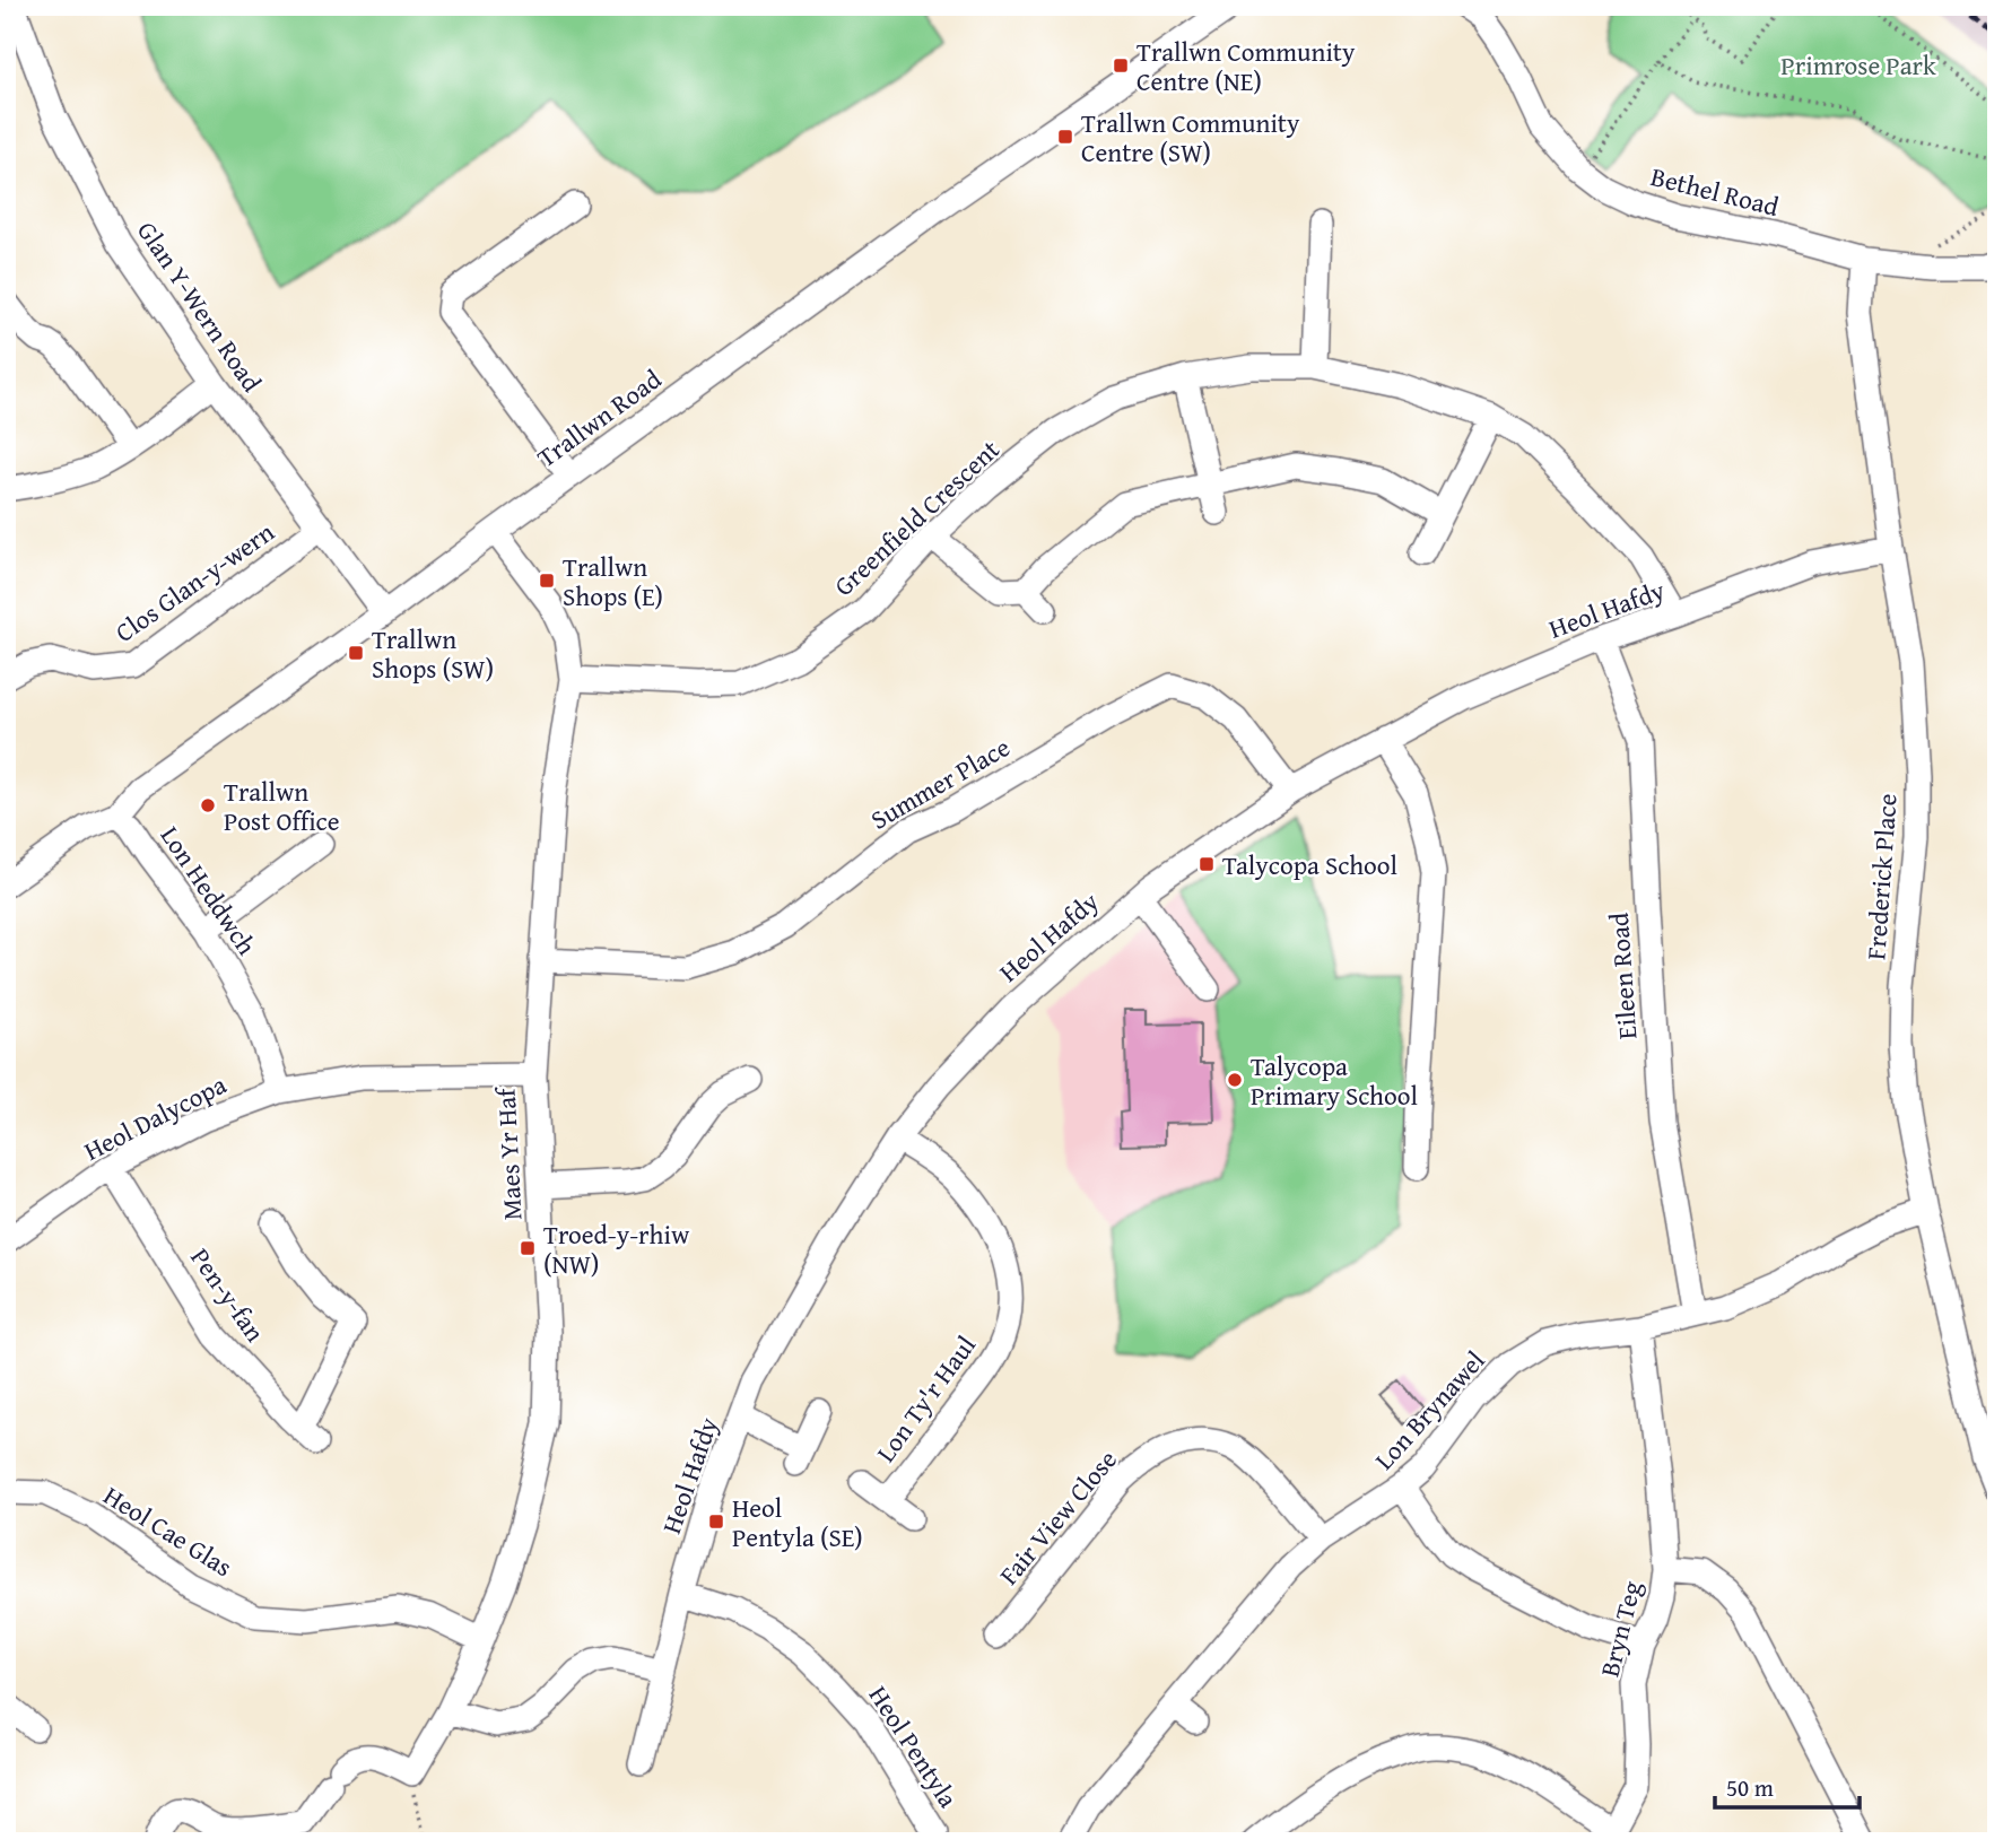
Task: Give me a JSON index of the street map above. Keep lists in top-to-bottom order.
{
  "streets": {
    "street": [
      "Bethel Road",
      "Glan Y-Wern Road",
      "Trallwn Road",
      "Greenfield Crescent",
      "Clos Glan-y-wern",
      "Heol Hafdy",
      "Summer Place",
      "Frederick Place",
      "Lon Heddwch",
      "Eileen Road",
      "Heol Dalycopa",
      "Maes Yr Haf",
      "Pen-y-fan",
      "Lon Ty'r Haul",
      "Lon Brynawel",
      "Fair View Close",
      "Heol Cae Glas",
      "Bryn Teg",
      "Heol Pentyla"
    ]
  },
  "crossings": [
    ["Bethel Road", "Frederick Place"],
    ["Glan Y-Wern Road", "Trallwn Road"],
    ["Glan Y-Wern Road", "Clos Glan-y-wern"],
    ["Trallwn Road", "Lon Heddwch"],
    ["Trallwn Road", "Maes Yr Haf"],
    ["Greenfield Crescent", "Heol Hafdy"],
    ["Greenfield Crescent", "Maes Yr Haf"],
    ["Heol Hafdy", "Summer Place"],
    ["Heol Hafdy", "Frederick Place"],
    ["Heol Hafdy", "Eileen Road"],
    ["Heol Hafdy", "Lon Ty'r Haul"],
    ["Heol Hafdy", "Heol Pentyla"],
    ["Summer Place", "Maes Yr Haf"],
    ["Frederick Place", "Lon Brynawel"],
    ["Lon Heddwch", "Heol Dalycopa"],
    ["Eileen Road", "Lon Brynawel"],
    ["Heol Dalycopa", "Maes Yr Haf"],
    ["Heol Dalycopa", "Pen-y-fan"],
    ["Maes Yr Haf", "Heol Cae Glas"],
    ["Lon Brynawel", "Fair View Close"],
    ["Lon Brynawel", "Bryn Teg"]
  ],
  "parks": ["Primrose Park"],
  "places": {
    "transit": [
      "Trallwn Community Centre (NE)",
      "Trallwn Community Centre (SW)",
      "Trallwn Shops (E)",
      "Trallwn Shops (SW)",
      "Talycopa School",
      "Troed-y-rhiw (NW)",
      "Heol Pentyla (SE)"
    ],
    "other": ["Trallwn Post Office", "Talycopa Primary School"]
  },
  "scale_bar": "50 m"
}
